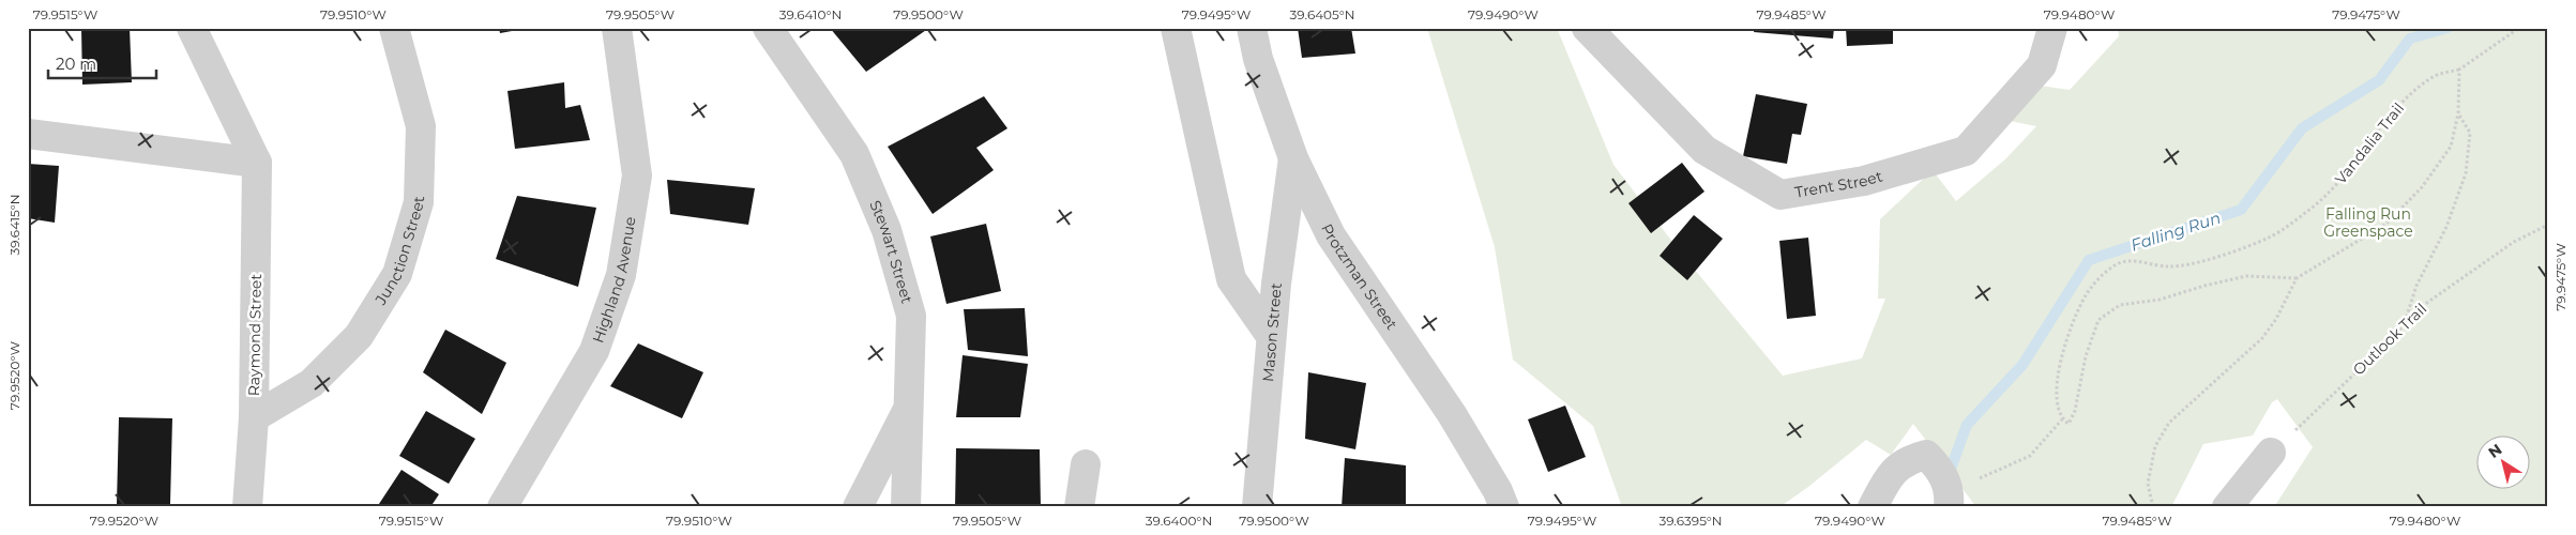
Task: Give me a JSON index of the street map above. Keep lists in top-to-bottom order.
{
  "streets": {
    "street": [
      "Trent Street",
      "Junction Street",
      "Stewart Street",
      "Protzman Street",
      "Highland Avenue",
      "Mason Street",
      "Raymond Street"
    ],
    "path": ["Vandalia Trail", "Outlook Trail"]
  },
  "crossings": [
    ["Junction Street", "Raymond Street"],
    ["Protzman Street", "Mason Street"]
  ],
  "water": ["Falling Run"],
  "parks": ["Falling Run Greenspace"],
  "scale_bar": "20 m",
  "north": "top left",
  "coordinates": [
    "79.9515°W",
    "79.9510°W",
    "79.9505°W",
    "39.6410°N",
    "79.9500°W",
    "79.9495°W",
    "39.6405°N",
    "79.9490°W",
    "79.9485°W",
    "79.9480°W",
    "79.9475°W",
    "39.6415°N",
    "79.9520°W",
    "39.6400°N",
    "39.6395°N"
  ]
}
